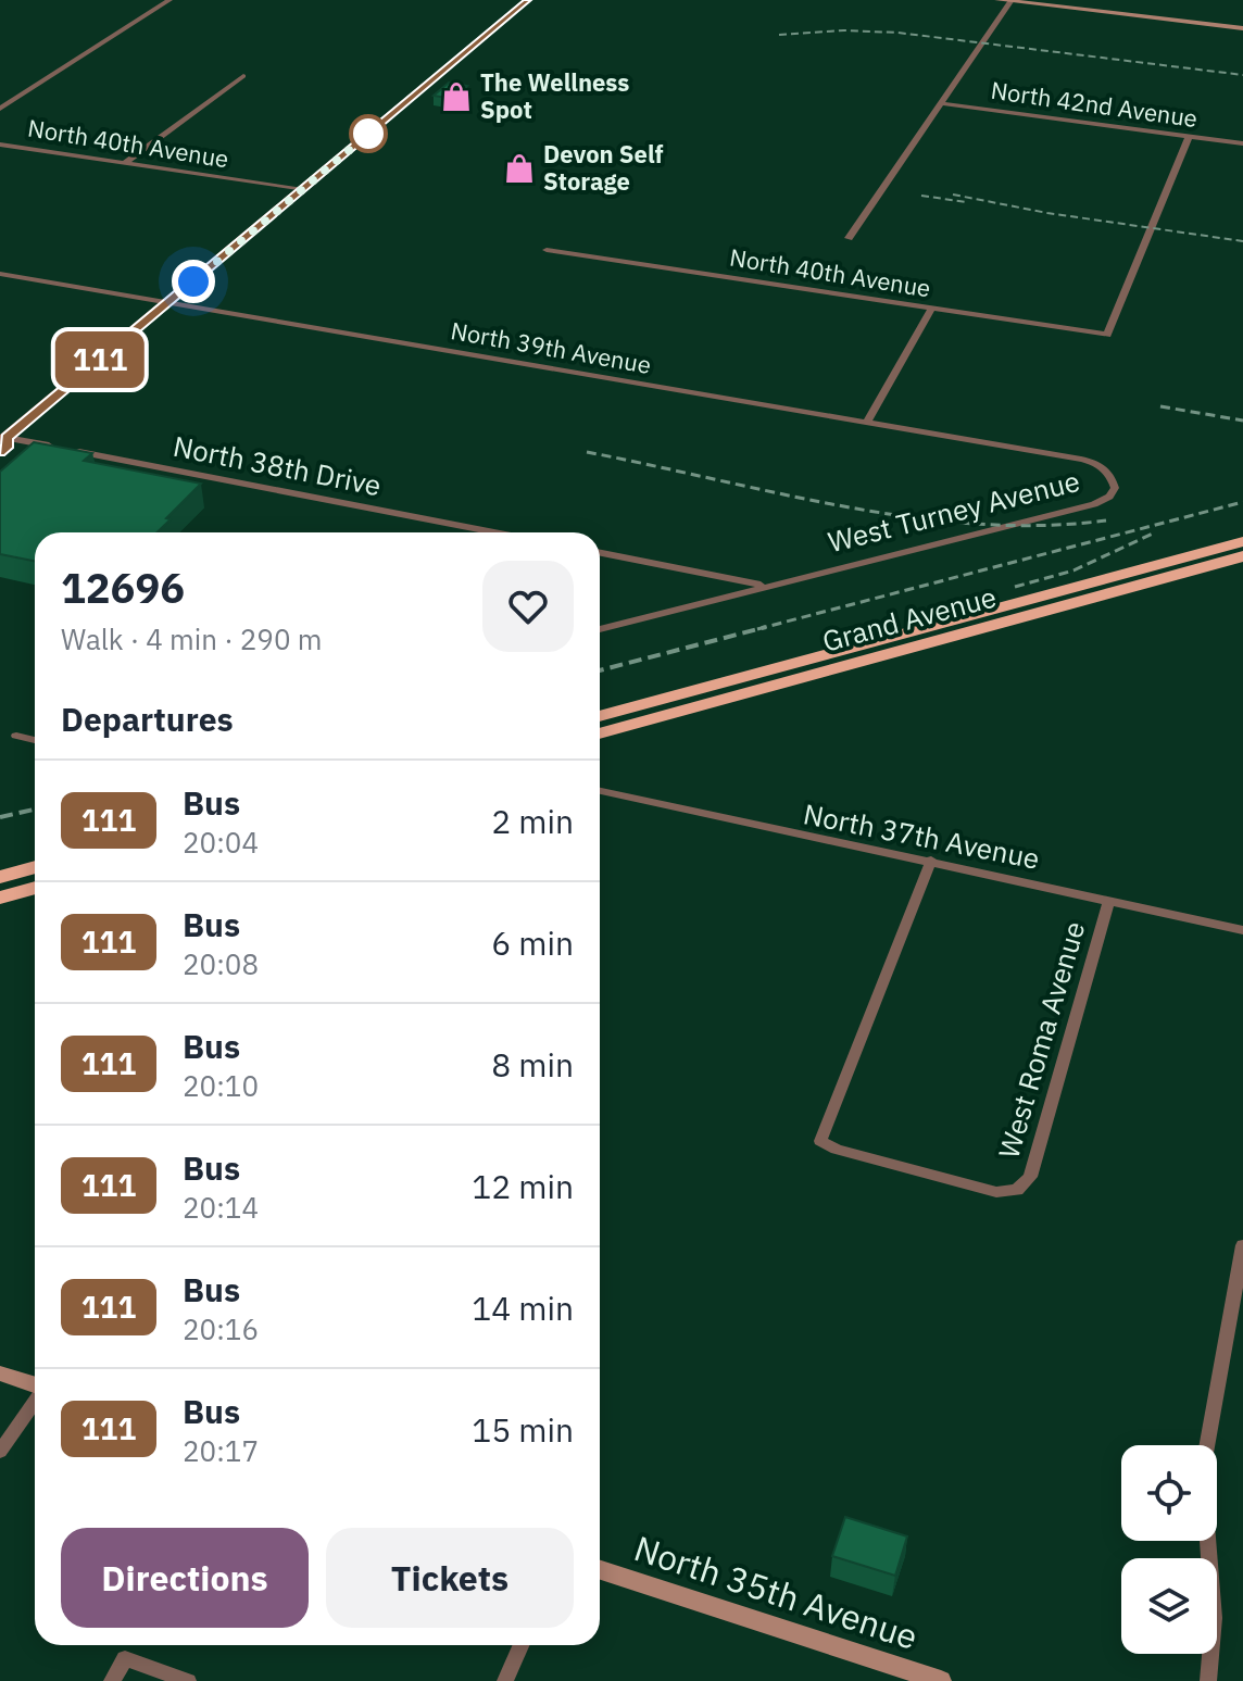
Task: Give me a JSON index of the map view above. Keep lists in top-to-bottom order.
{
  "streets": {
    "highway": ["Grand Avenue"],
    "main road": ["North 35th Avenue"],
    "street": [
      "North 42nd Avenue",
      "North 40th Avenue",
      "North 39th Avenue",
      "North 38th Drive",
      "West Turney Avenue",
      "North 37th Avenue",
      "West Roma Avenue"
    ]
  },
  "crossings": [
    ["North 42nd Avenue", "North 40th Avenue"],
    ["North 39th Avenue", "West Turney Avenue"],
    ["North 37th Avenue", "West Roma Avenue"]
  ],
  "places": {
    "shop": ["The Wellness Spot", "Devon Self Storage"]
  },
  "lines": ["bus line 111"],
  "page": {
    "on_map": "111",
    "heading": [
      ["12696", "Walk · 4 min · 290 m"],
      "Departures"
    ],
    "list": [
      {
        "mark": "111",
        "name": "Bus",
        "note": "20:04",
        "value": "2 min"
      },
      {
        "mark": "111",
        "name": "Bus",
        "note": "20:08",
        "value": "6 min"
      },
      {
        "mark": "111",
        "name": "Bus",
        "note": "20:10",
        "value": "8 min"
      },
      {
        "mark": "111",
        "name": "Bus",
        "note": "20:14",
        "value": "12 min"
      },
      {
        "mark": "111",
        "name": "Bus",
        "note": "20:16",
        "value": "14 min"
      },
      {
        "mark": "111",
        "name": "Bus",
        "note": "20:17",
        "value": "15 min"
      }
    ],
    "buttons": ["Directions", "Tickets"]
  }
}
